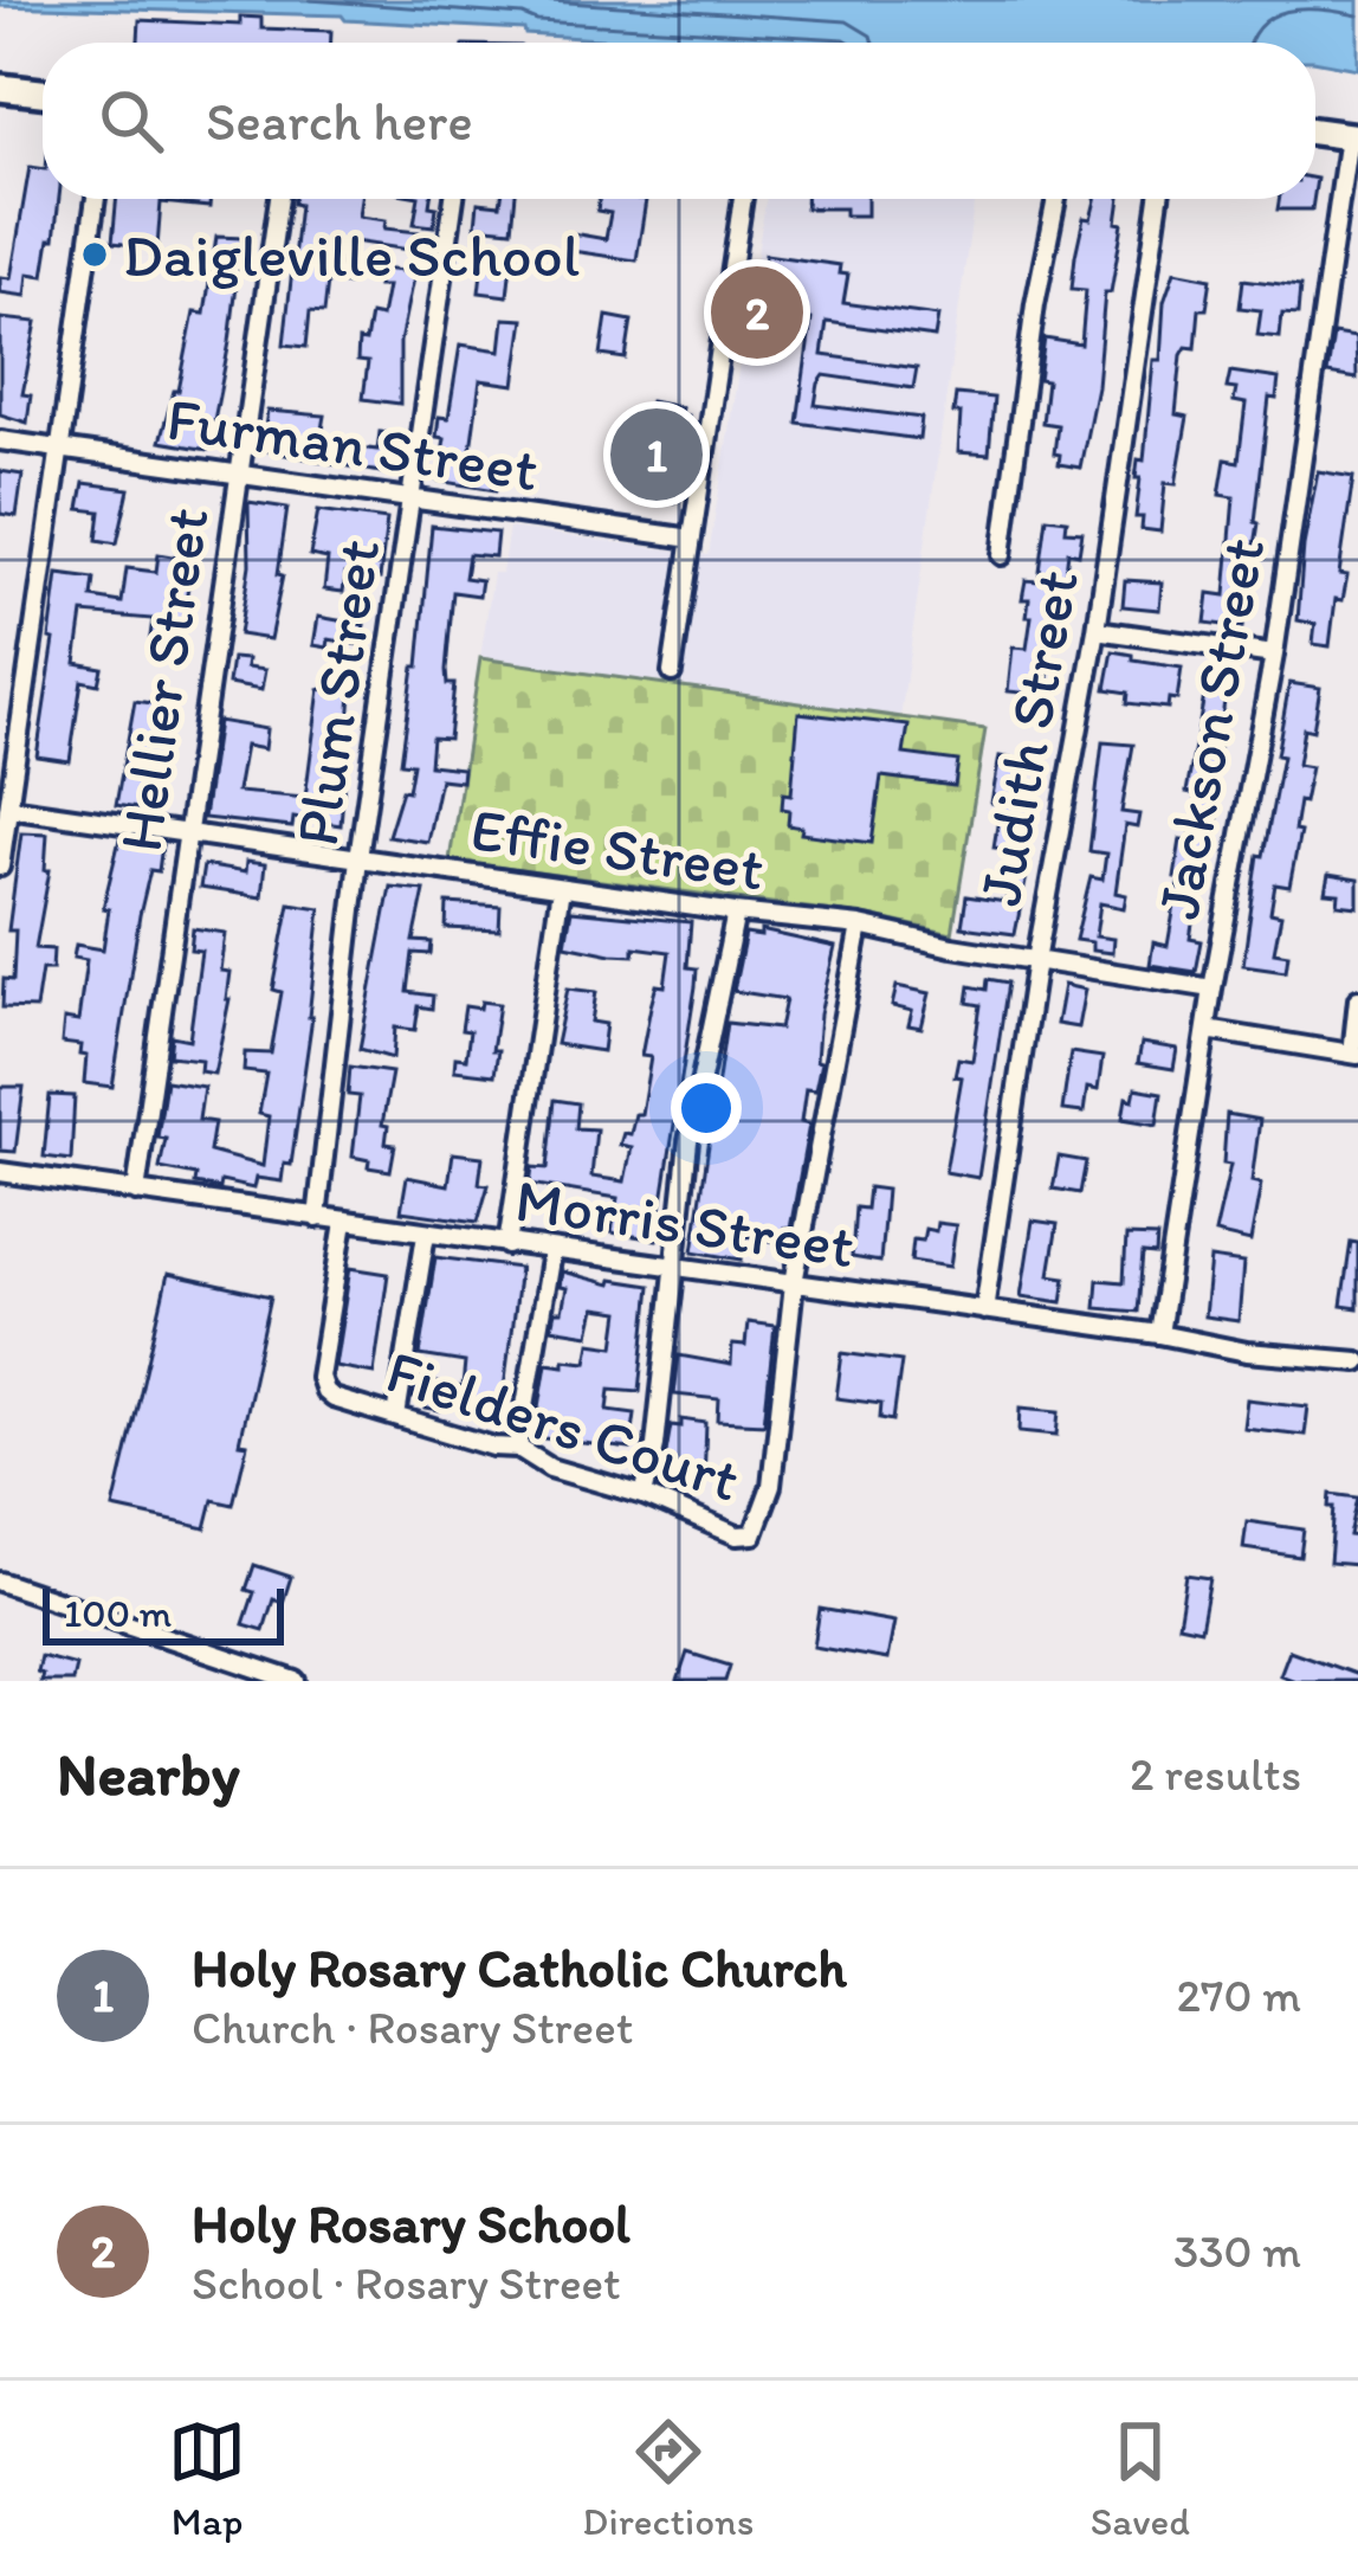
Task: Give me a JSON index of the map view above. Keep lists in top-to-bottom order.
{
  "streets": {
    "street": [
      "Furman Street",
      "Hellier Street",
      "Plum Street",
      "Jackson Street",
      "Judith Street",
      "Effie Street",
      "Morris Street",
      "Fielders Court"
    ]
  },
  "crossings": [
    ["Furman Street", "Hellier Street"],
    ["Furman Street", "Plum Street"],
    ["Hellier Street", "Effie Street"],
    ["Hellier Street", "Morris Street"],
    ["Plum Street", "Effie Street"],
    ["Plum Street", "Morris Street"],
    ["Jackson Street", "Effie Street"],
    ["Jackson Street", "Morris Street"],
    ["Judith Street", "Effie Street"],
    ["Judith Street", "Morris Street"],
    ["Effie Street", "Fielders Court"],
    ["Morris Street", "Fielders Court"]
  ],
  "places": ["Daigleville School"],
  "scale_bar": "100 m",
  "page": {
    "search": "Search here",
    "pins": ["2", "1"],
    "scale": "100 m",
    "heading": ["Nearby", "2 results"],
    "list": [
      {
        "mark": "1",
        "name": "Holy Rosary Catholic Church",
        "note": "Church · Rosary Street",
        "value": "270 m"
      },
      {
        "mark": "2",
        "name": "Holy Rosary School",
        "note": "School · Rosary Street",
        "value": "330 m"
      }
    ],
    "nav": ["Map", "Directions", "Saved"]
  }
}
